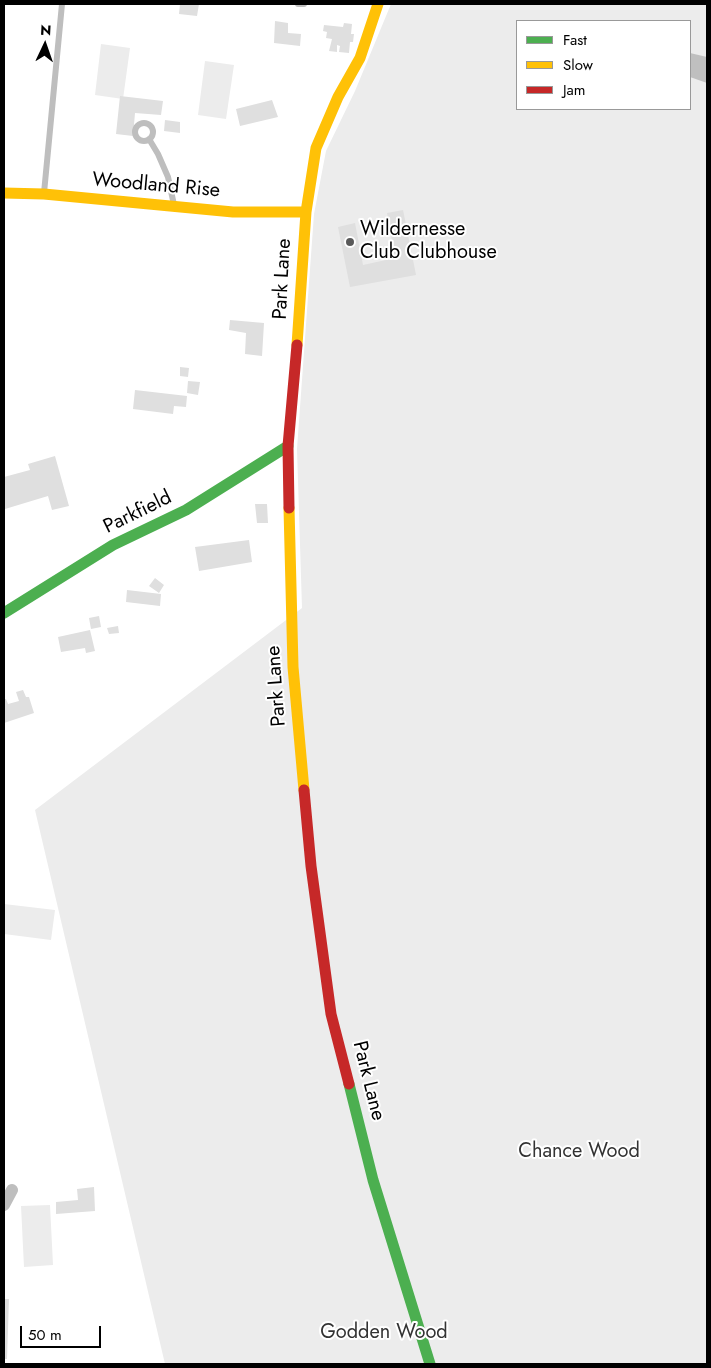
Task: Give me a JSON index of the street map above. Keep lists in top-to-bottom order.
{
  "streets": {
    "street": ["Woodland Rise", "Park Lane", "Parkfield"]
  },
  "crossings": [
    ["Woodland Rise", "Park Lane"],
    ["Park Lane", "Parkfield"]
  ],
  "parks": ["Chance Wood", "Godden Wood"],
  "places": ["Wildernesse Club Clubhouse"],
  "legend": ["Fast", "Slow", "Jam"],
  "scale_bar": "50 m",
  "north": "top"
}
